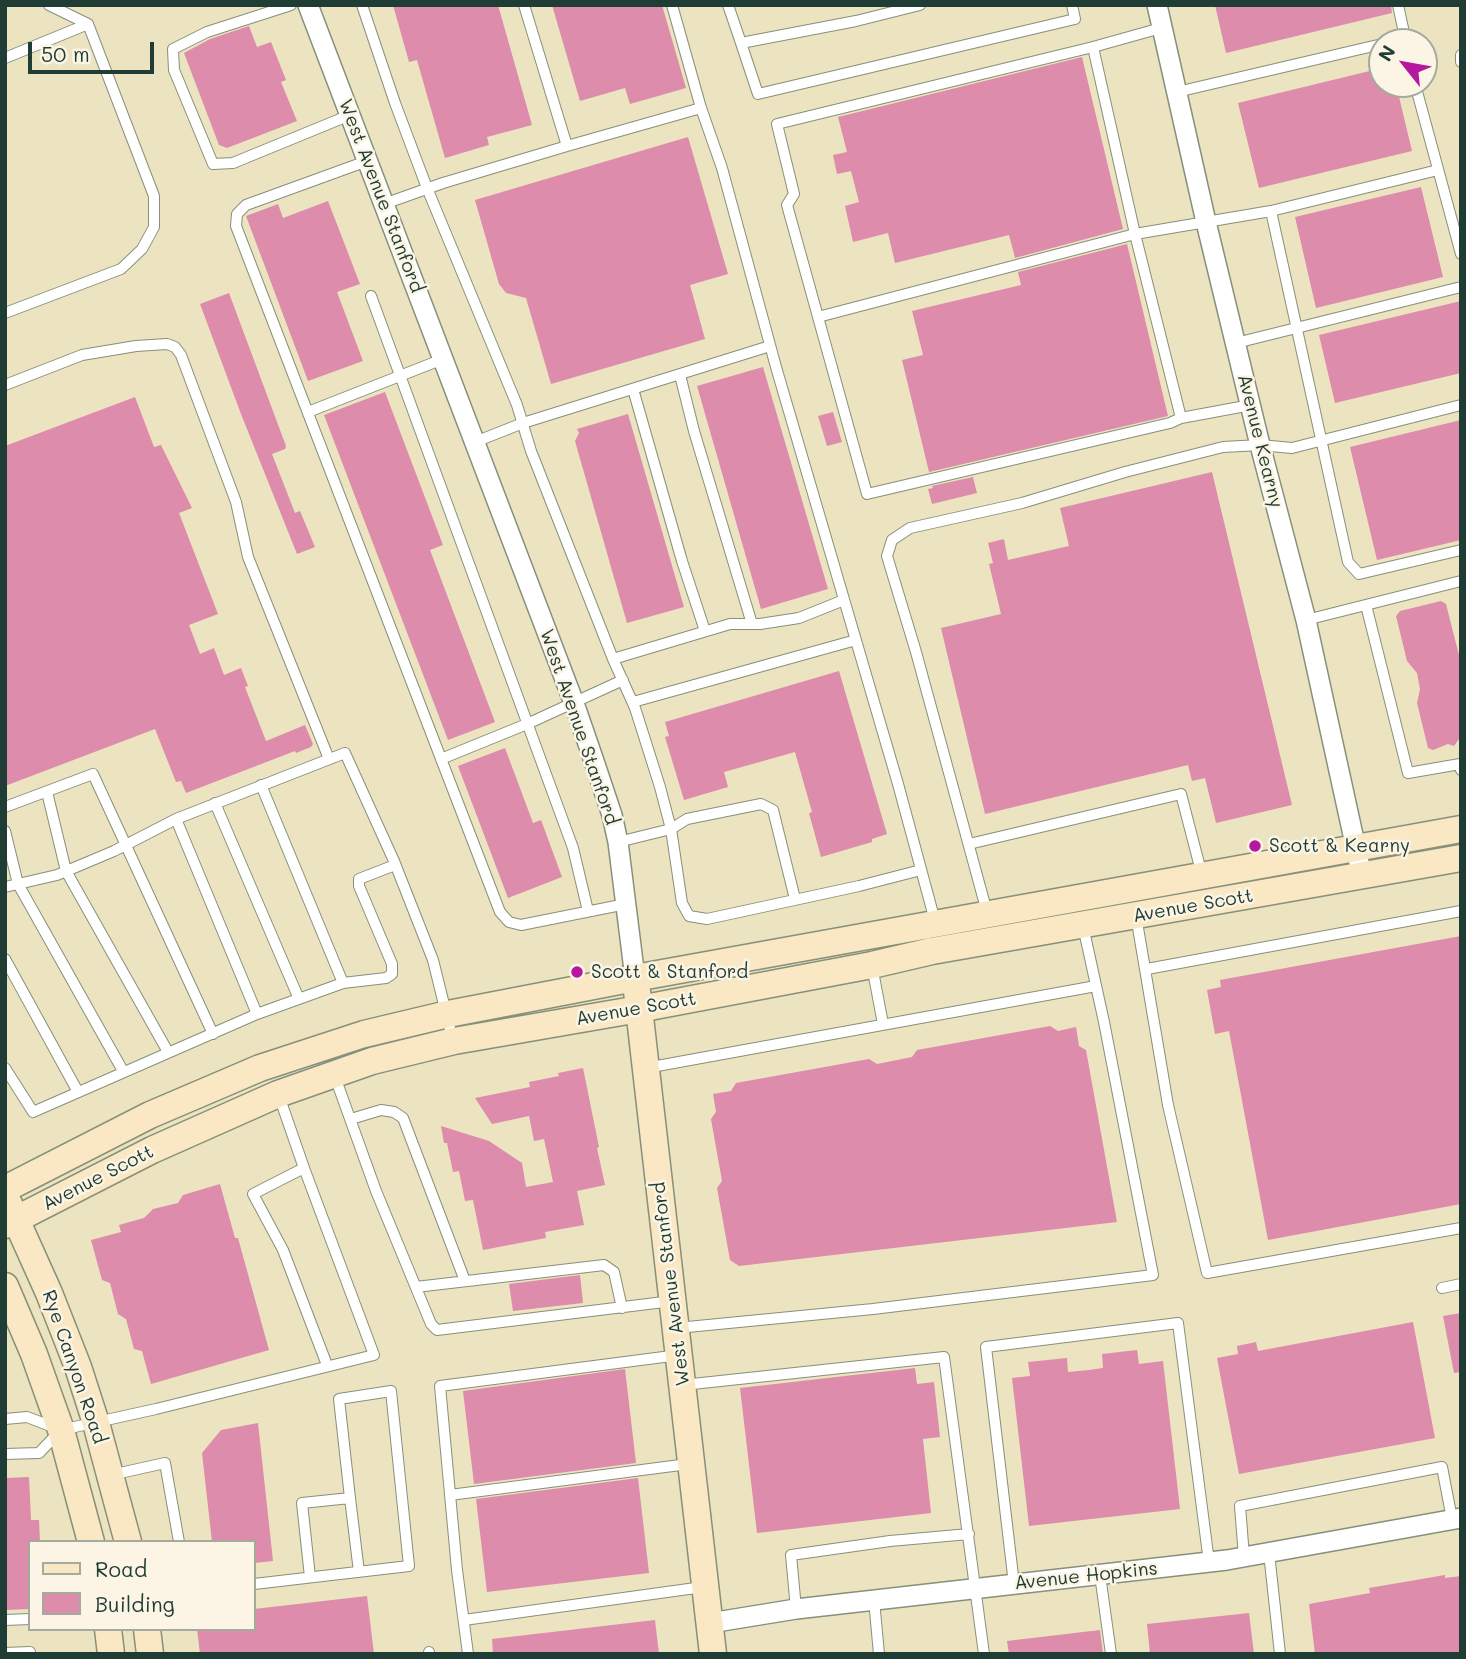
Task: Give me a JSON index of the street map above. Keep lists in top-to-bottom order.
{
  "streets": {
    "main road": ["West Avenue Stanford", "Avenue Scott", "Rye Canyon Road"],
    "street": ["Avenue Kearny", "Avenue Hopkins"]
  },
  "crossings": [
    ["West Avenue Stanford", "Avenue Scott"],
    ["West Avenue Stanford", "Avenue Hopkins"],
    ["Avenue Kearny", "Avenue Scott"],
    ["Avenue Scott", "Rye Canyon Road"]
  ],
  "places": ["Scott & Kearny", "Scott & Stanford"],
  "legend": ["Road", "Building"],
  "scale_bar": "50 m",
  "north": "top left"
}
